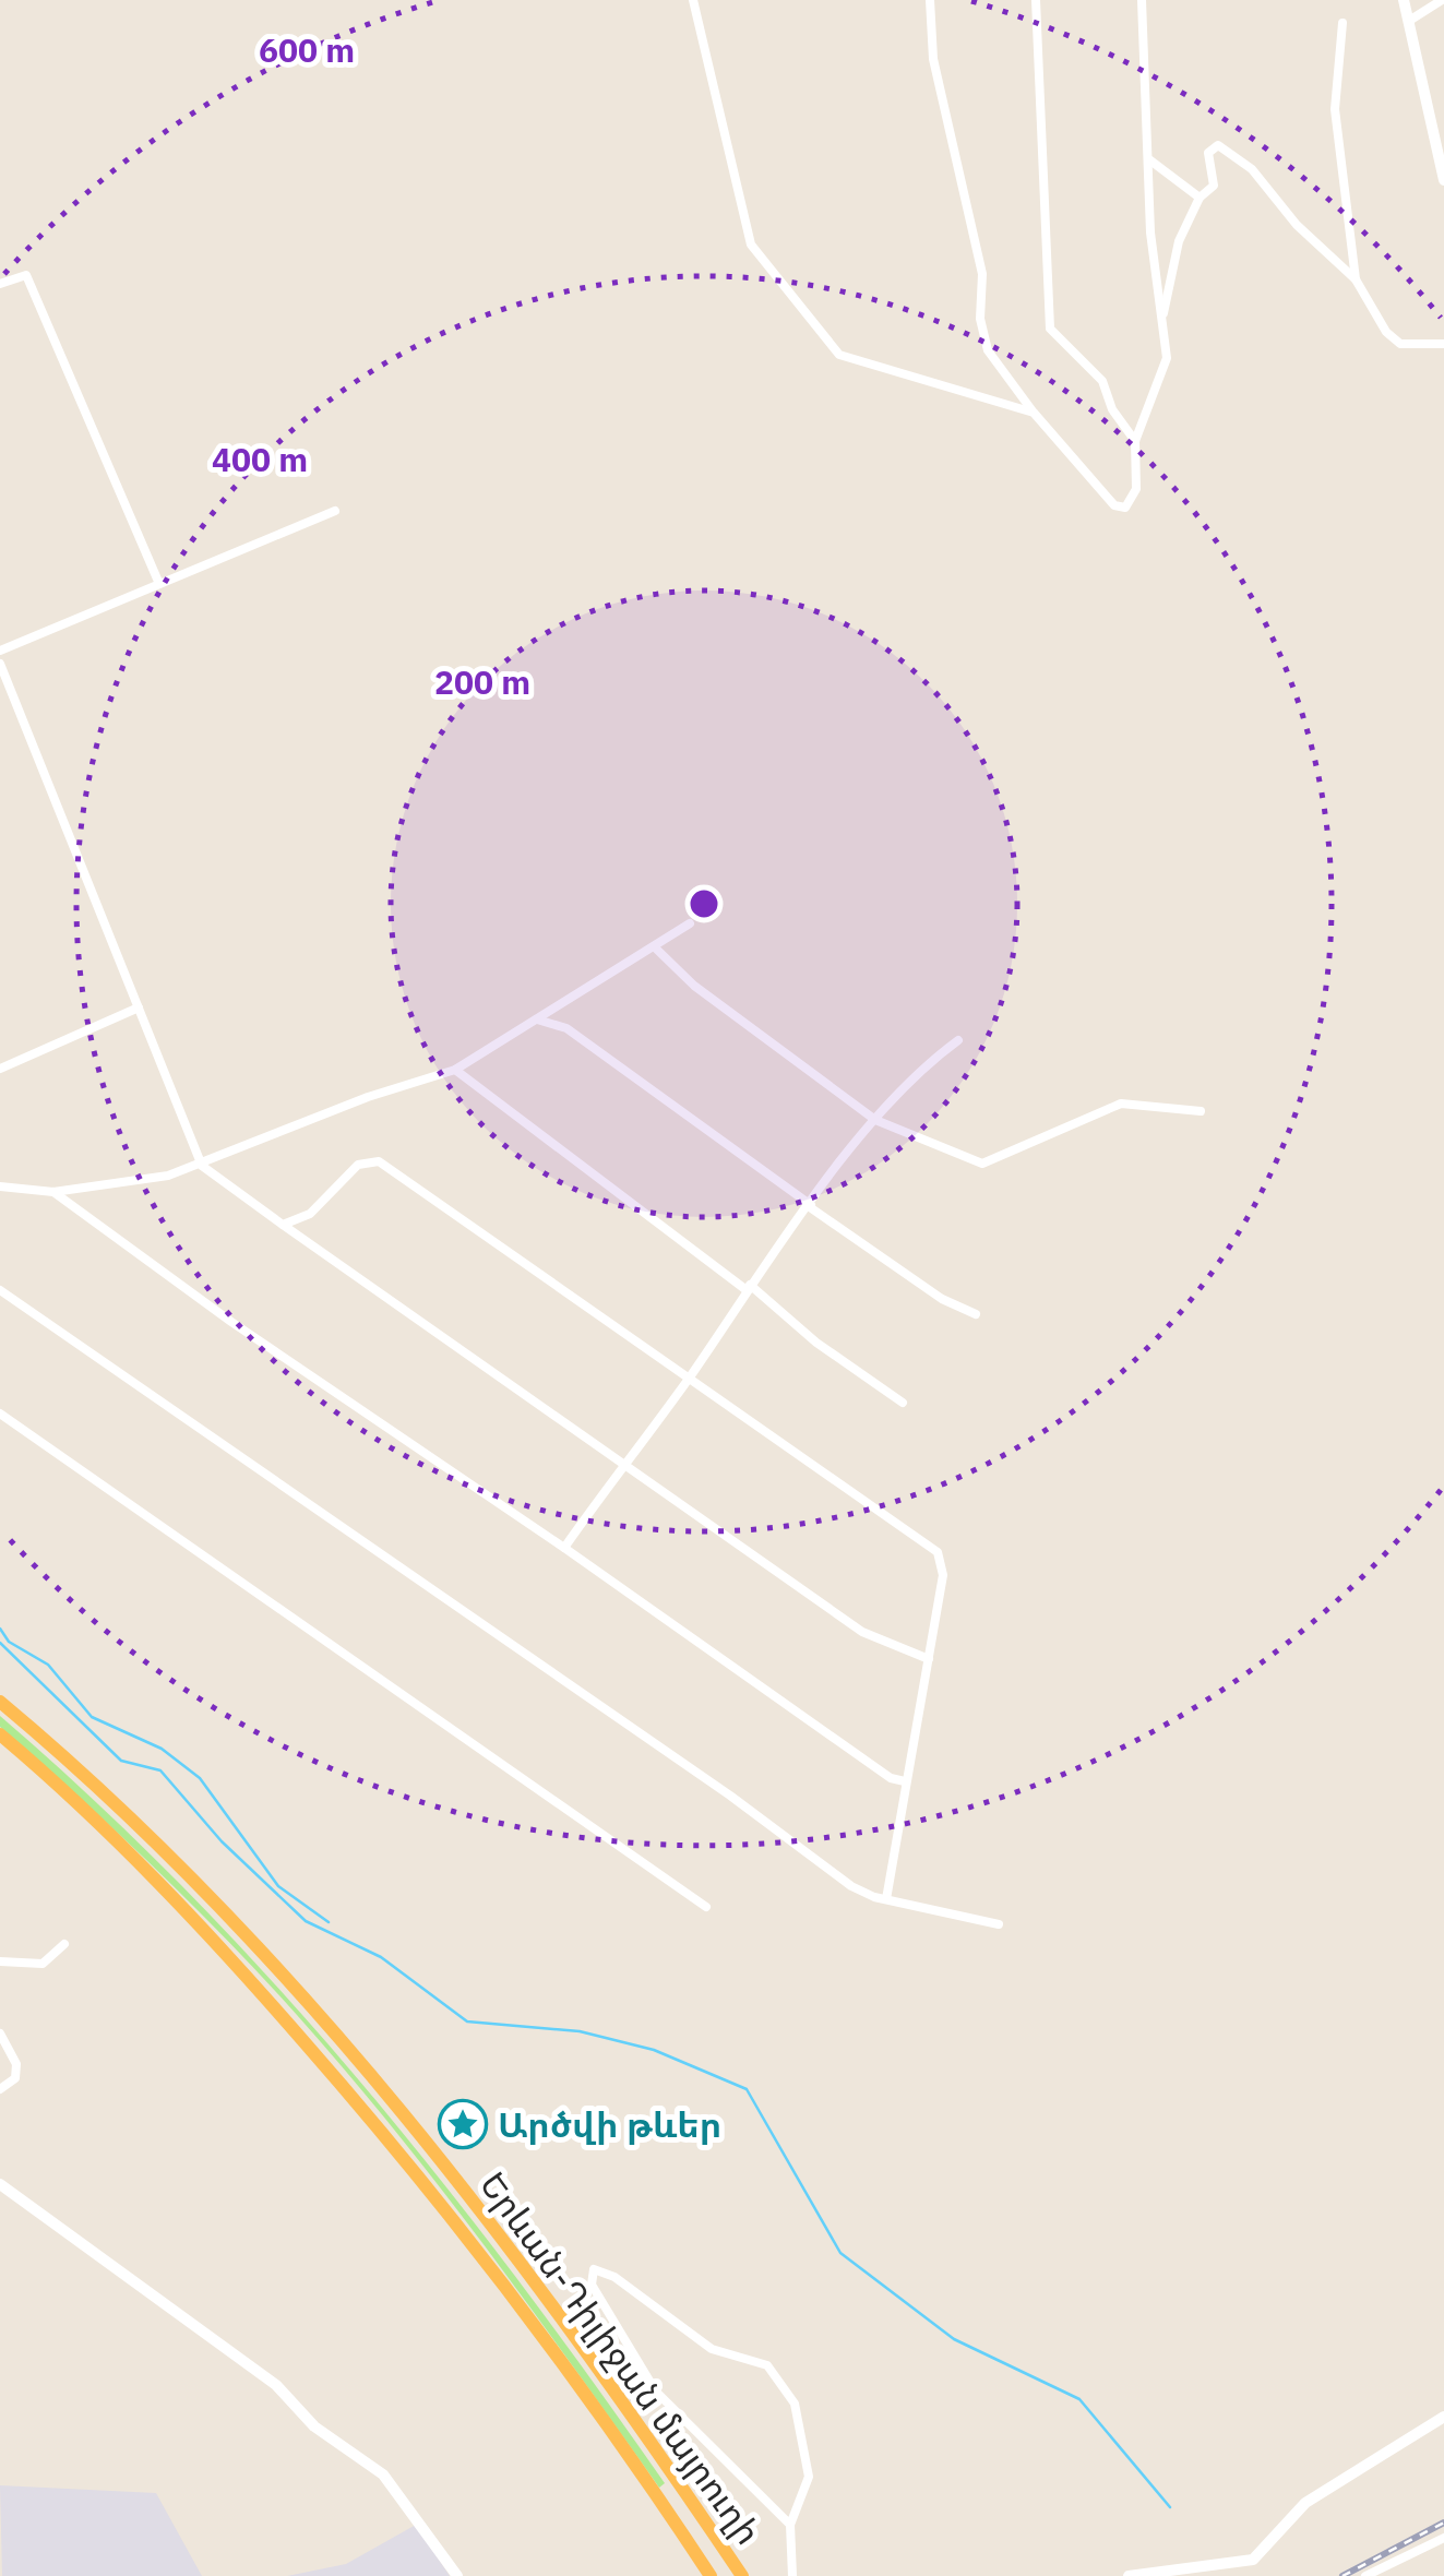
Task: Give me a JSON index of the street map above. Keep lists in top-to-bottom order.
{
  "streets": {
    "highway": ["Երևան-Դիլիջան մայրուղի"]
  },
  "places": {
    "place": ["Արծվի թևեր"]
  },
  "rings": ["600 m", "400 m", "200 m"]
}
